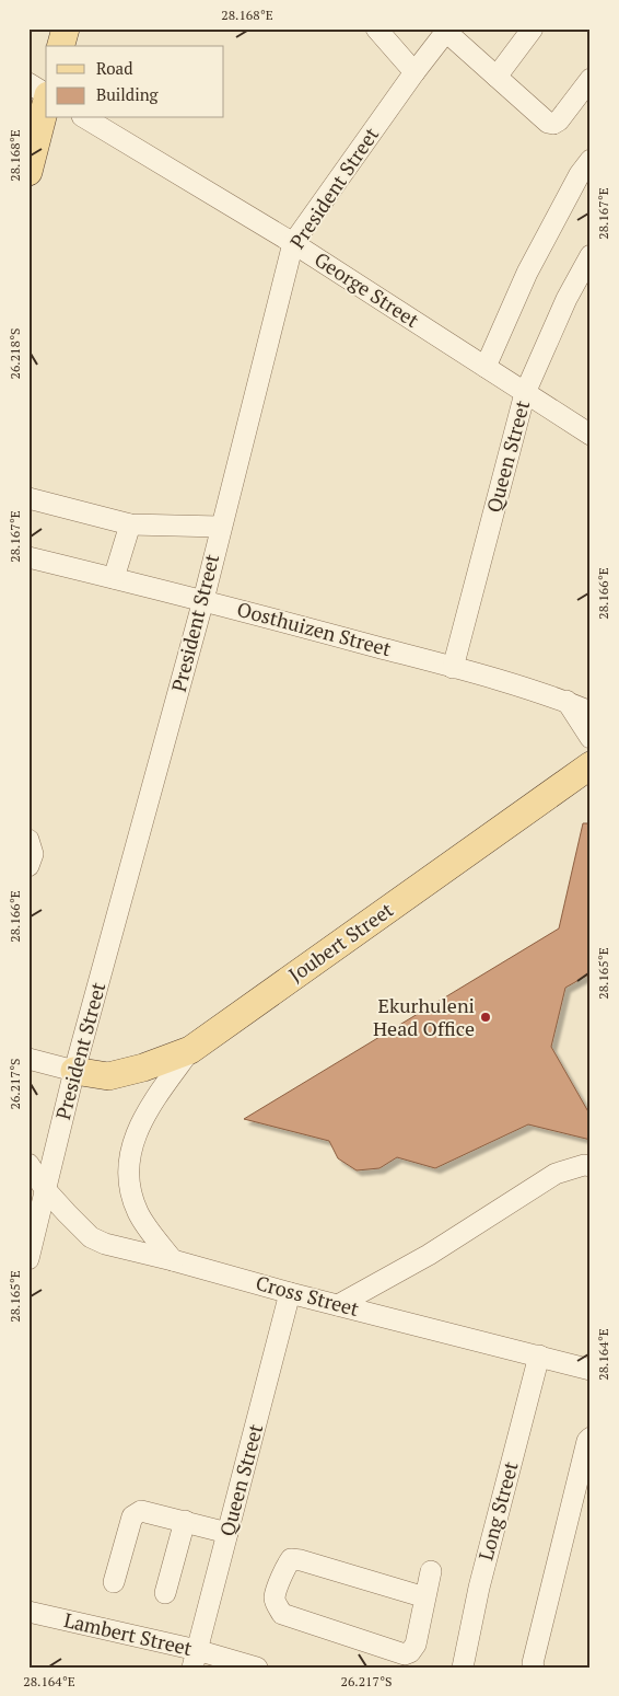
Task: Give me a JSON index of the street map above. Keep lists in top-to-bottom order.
{
  "streets": {
    "main road": ["Joubert Street"],
    "street": [
      "President Street",
      "George Street",
      "Queen Street",
      "Oosthuizen Street",
      "Cross Street",
      "Long Street",
      "Lambert Street"
    ]
  },
  "crossings": [
    ["President Street", "George Street"],
    ["President Street", "Oosthuizen Street"],
    ["President Street", "Joubert Street"],
    ["President Street", "Cross Street"],
    ["George Street", "Queen Street"],
    ["Queen Street", "Oosthuizen Street"],
    ["Queen Street", "Cross Street"],
    ["Queen Street", "Lambert Street"],
    ["Cross Street", "Long Street"]
  ],
  "places": ["Ekurhuleni Head Office"],
  "legend": ["Road", "Building"],
  "coordinates": [
    "28.168°E",
    "28.167°E",
    "26.218°S",
    "28.166°E",
    "28.165°E",
    "26.217°S",
    "28.164°E"
  ]
}
